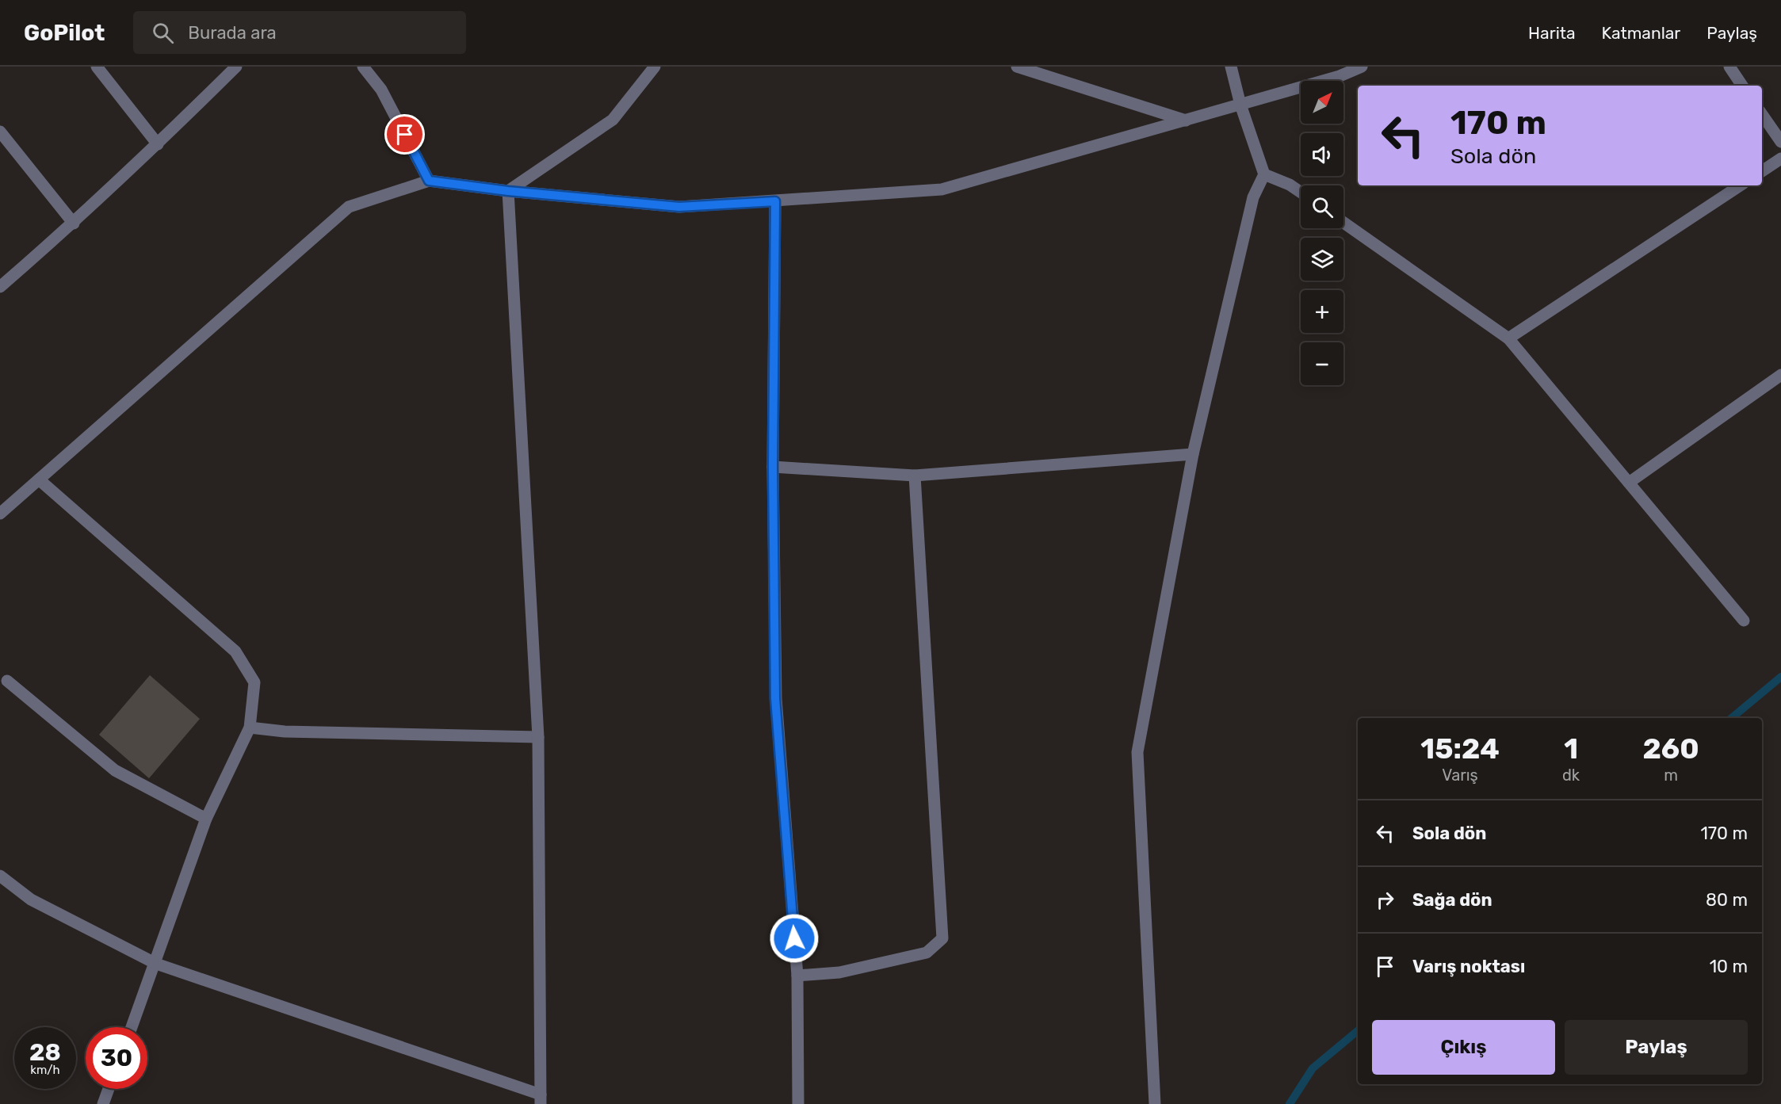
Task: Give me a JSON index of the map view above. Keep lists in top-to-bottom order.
{
  "north": "top right",
  "page": {
    "header": "GoPilot",
    "search": "Burada ara",
    "nav": ["Harita", "Katmanlar", "Paylaş"],
    "map_buttons": ["+", "−"],
    "turn": ["170 m", "Sola dön"],
    "eta": [
      "15:24",
      "Varış",
      "1",
      "dk",
      "260",
      "m"
    ],
    "list": [
      {
        "name": "Sola dön",
        "value": "170 m"
      },
      {
        "name": "Sağa dön",
        "value": "80 m"
      },
      {
        "name": "Varış noktası",
        "value": "10 m"
      }
    ],
    "buttons": ["Çıkış", "Paylaş"],
    "speed": "28 km/h",
    "limit": "30"
  }
}
